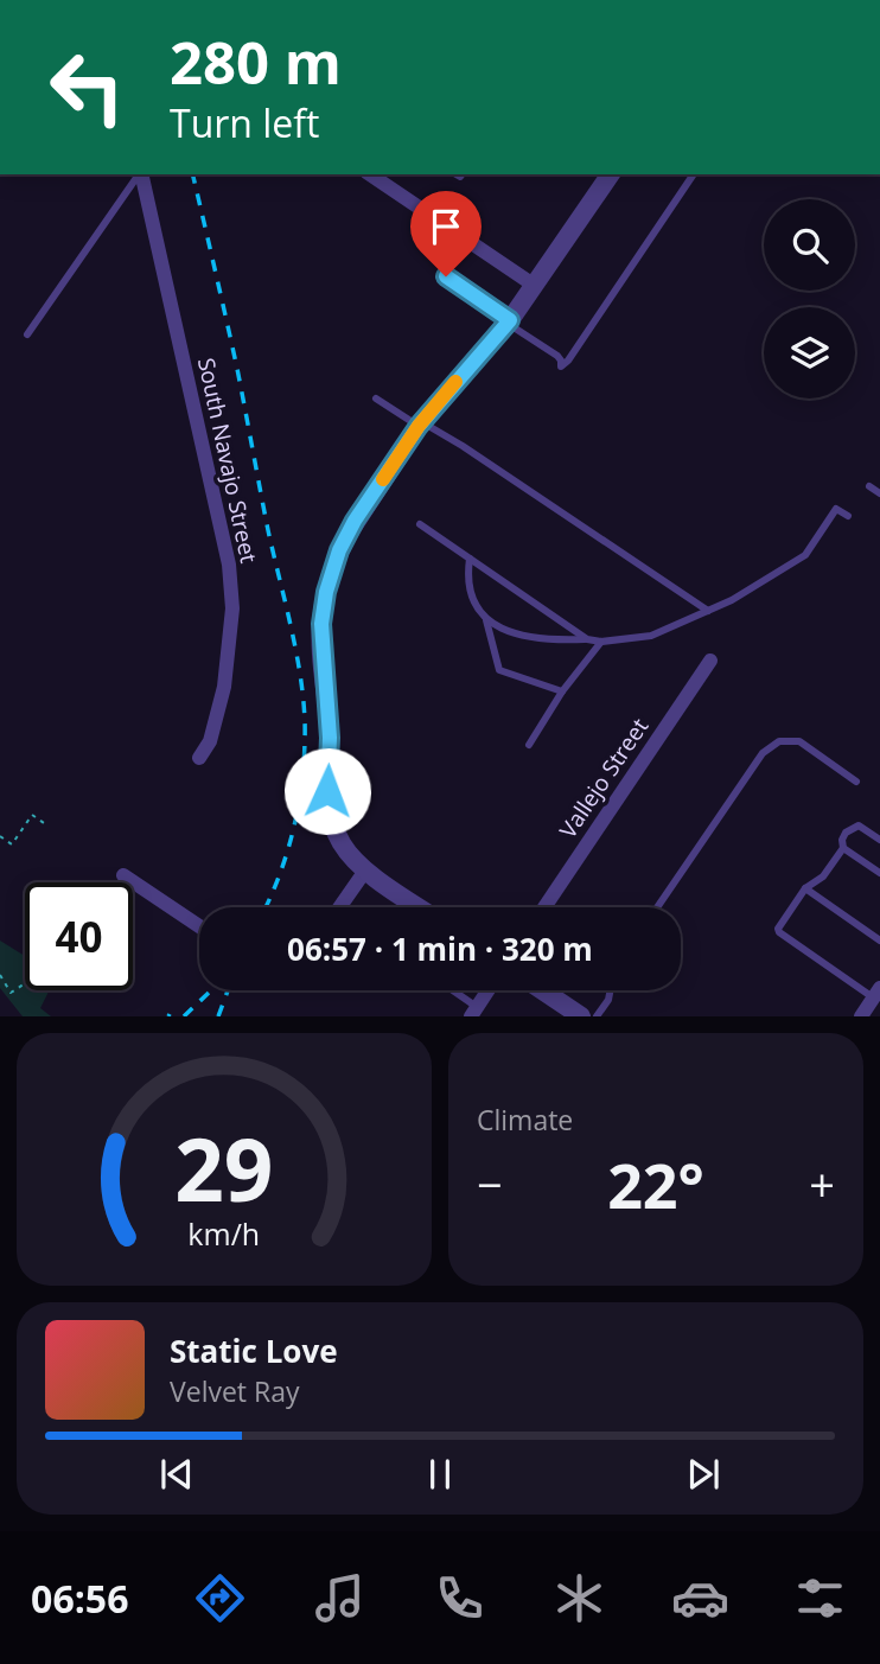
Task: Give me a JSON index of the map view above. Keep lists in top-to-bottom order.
{
  "streets": {
    "street": ["South Navajo Street", "Vallejo Street"]
  },
  "page": {
    "turn": ["280 m", "Turn left"],
    "limit": "40",
    "trip": "06:57 · 1 min · 320 m",
    "tile": "Climate",
    "heat": ["−", "22°", "+"],
    "song": ["Static Love", "Velvet Ray"],
    "tabs": "06:56",
    "gauge": ["29", "km/h"]
  }
}
